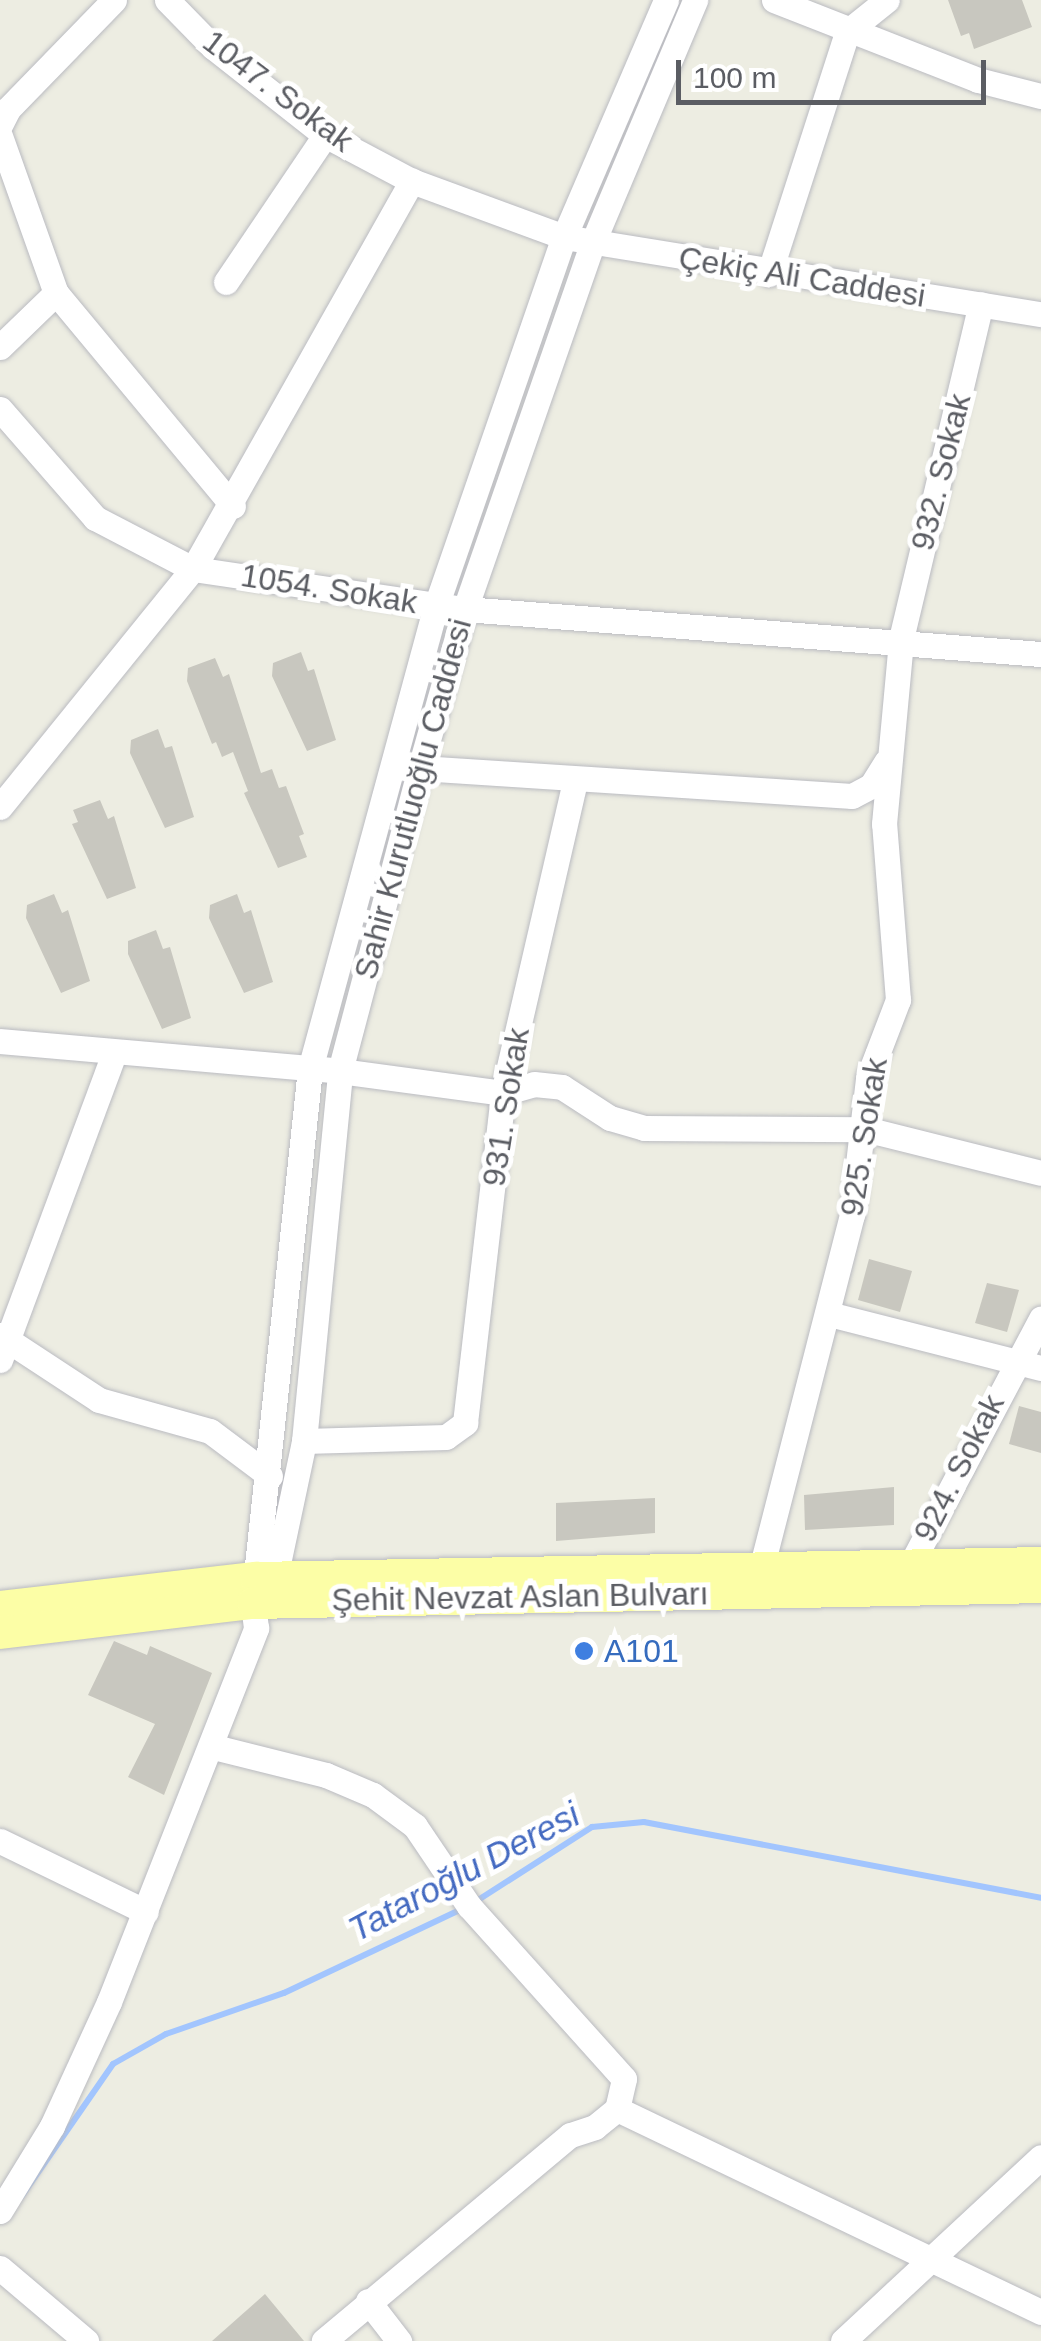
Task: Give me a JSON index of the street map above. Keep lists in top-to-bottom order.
{
  "streets": {
    "main road": ["Şehit Nevzat Aslan Bulvarı"],
    "street": [
      "1047. Sokak",
      "Çekiç Ali Caddesi",
      "932. Sokak",
      "1054. Sokak",
      "Sahir Kurutluoğlu Caddesi",
      "931. Sokak",
      "925. Sokak",
      "924. Sokak"
    ]
  },
  "crossings": [
    ["1047. Sokak", "Çekiç Ali Caddesi"],
    ["1047. Sokak", "Sahir Kurutluoğlu Caddesi"],
    ["Çekiç Ali Caddesi", "932. Sokak"],
    ["Çekiç Ali Caddesi", "Sahir Kurutluoğlu Caddesi"],
    ["932. Sokak", "1054. Sokak"],
    ["932. Sokak", "925. Sokak"],
    ["1054. Sokak", "Sahir Kurutluoğlu Caddesi"],
    ["1054. Sokak", "925. Sokak"],
    ["Sahir Kurutluoğlu Caddesi", "931. Sokak"],
    ["Sahir Kurutluoğlu Caddesi", "Şehit Nevzat Aslan Bulvarı"],
    ["925. Sokak", "Şehit Nevzat Aslan Bulvarı"],
    ["924. Sokak", "Şehit Nevzat Aslan Bulvarı"]
  ],
  "water": ["Tataroğlu Deresi"],
  "places": ["A101"],
  "scale_bar": "100 m"
}
